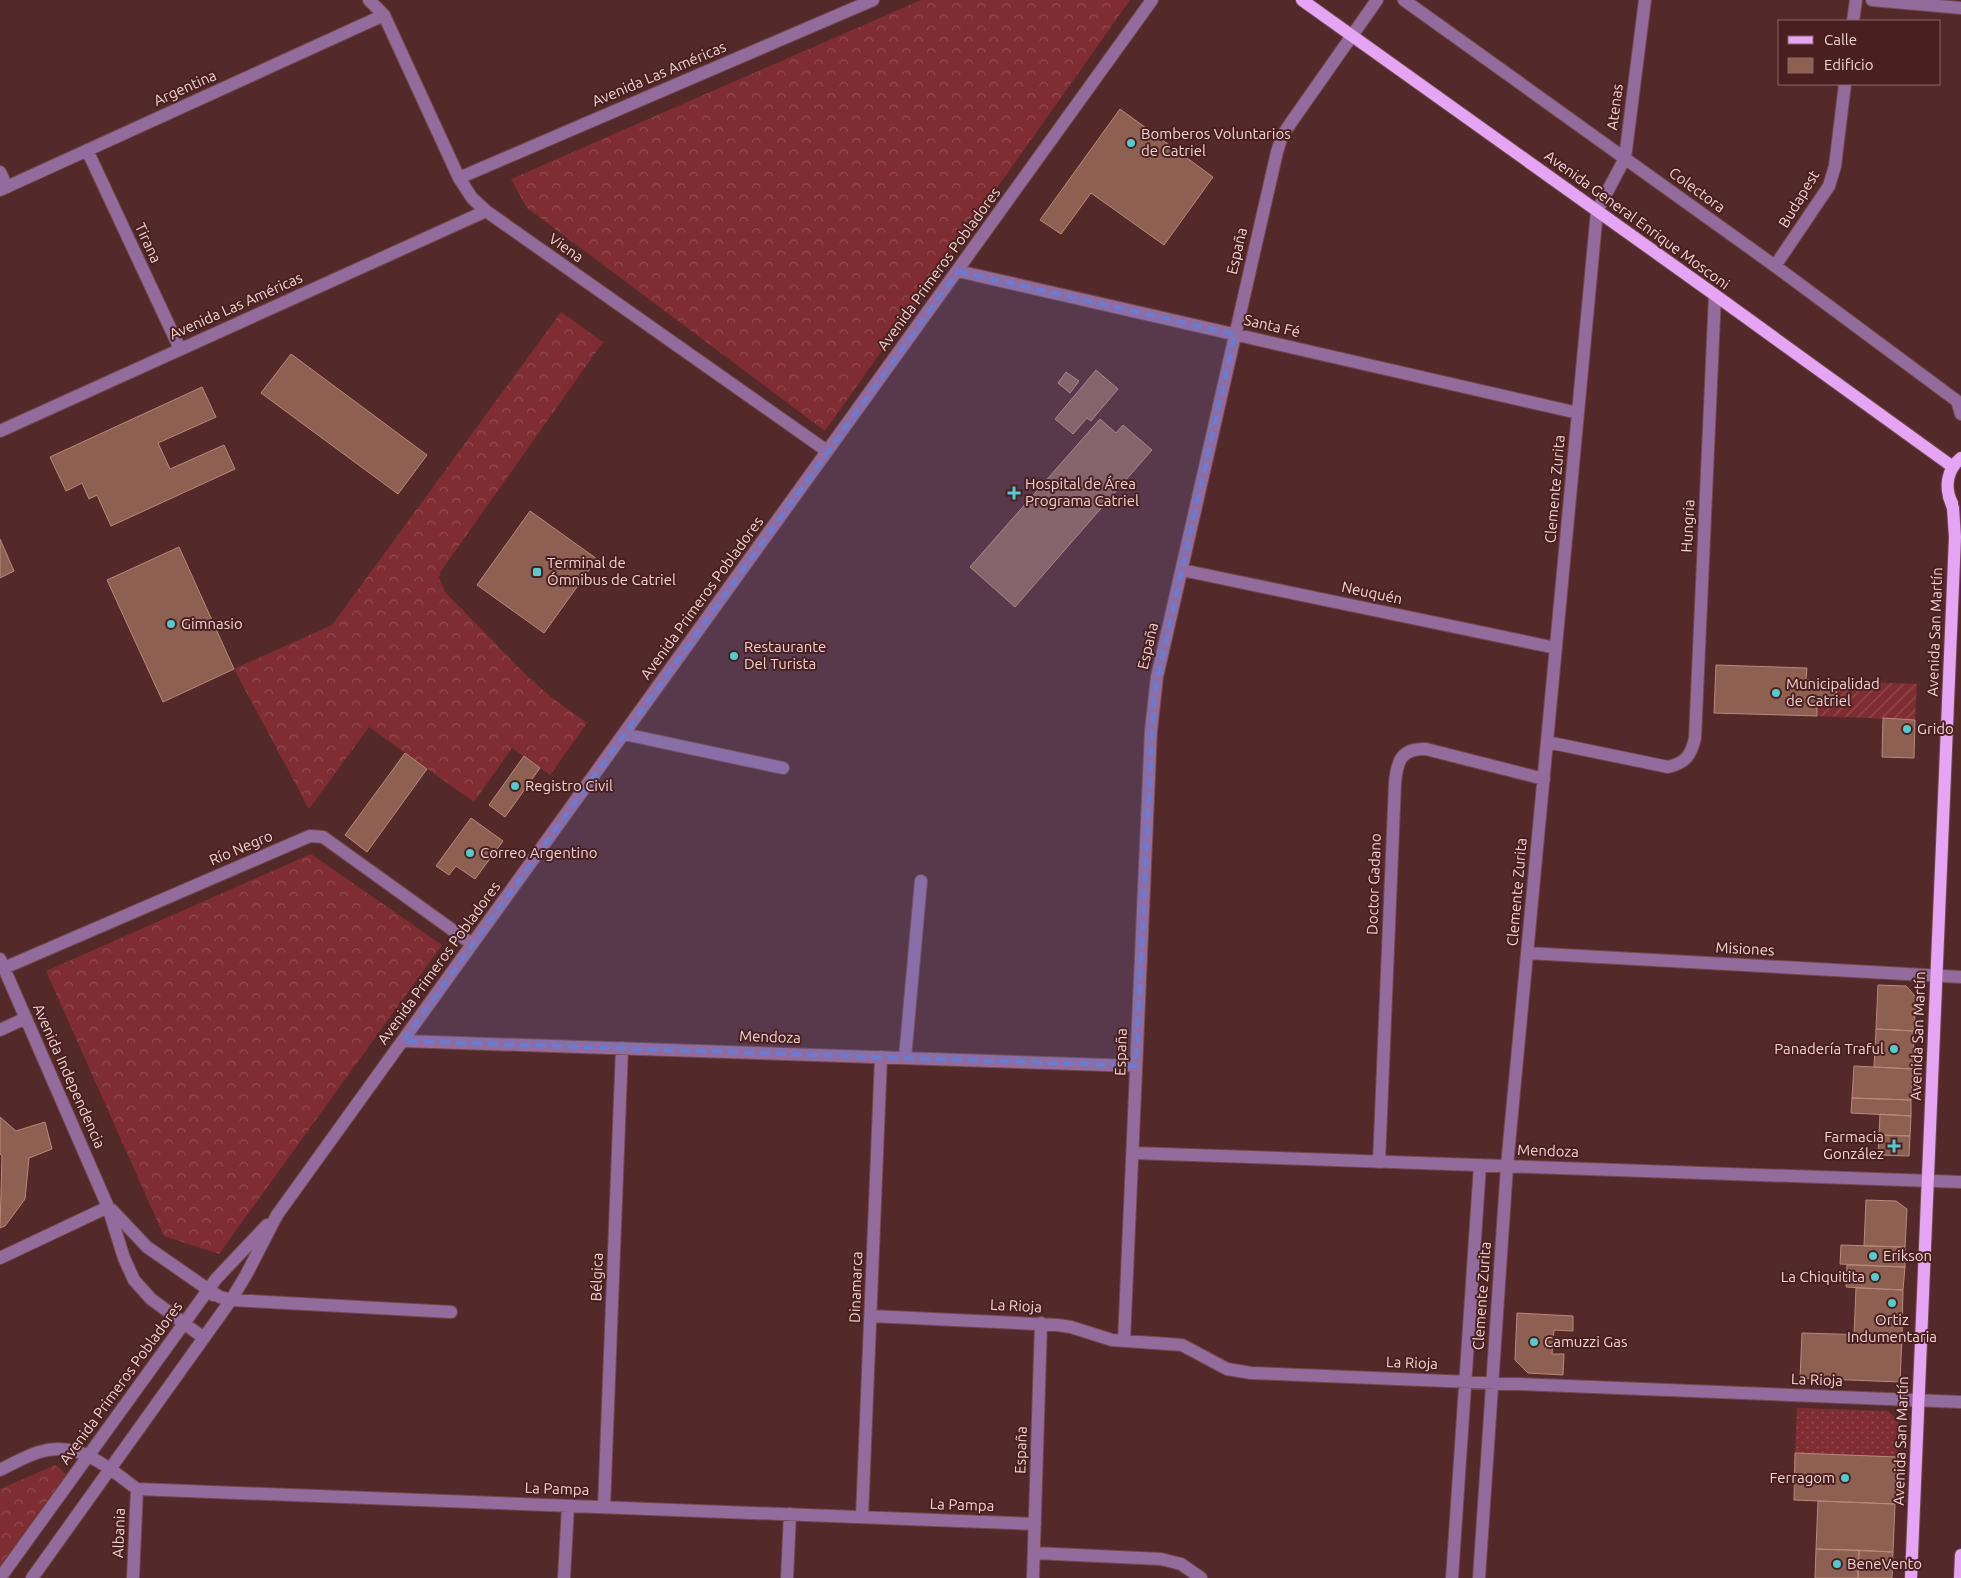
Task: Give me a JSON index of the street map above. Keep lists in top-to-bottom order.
{
  "streets": {
    "main road": ["Avenida General Enrique Mosconi", "Avenida San Martín"],
    "street": [
      "Avenida Las Américas",
      "Argentina",
      "Atenas",
      "Colectora",
      "Budapest",
      "Tirana",
      "Viena",
      "España",
      "Avenida Primeros Pobladores",
      "Santa Fé",
      "Clemente Zurita",
      "Hungria",
      "Neuquén",
      "Río Negro",
      "Doctor Gadano",
      "Misiones",
      "Mendoza",
      "Avenida Independencia",
      "Bélgica",
      "Dinamarca",
      "La Rioja",
      "La Pampa",
      "Albania"
    ]
  },
  "crossings": [
    ["Avenida Las Américas", "Tirana"],
    ["Avenida Las Américas", "Viena"],
    ["Argentina", "Tirana"],
    ["Argentina", "Viena"],
    ["Atenas", "Colectora"],
    ["Atenas", "Avenida General Enrique Mosconi"],
    ["Atenas", "Clemente Zurita"],
    ["Colectora", "Budapest"],
    ["Avenida General Enrique Mosconi", "España"],
    ["Avenida General Enrique Mosconi", "Clemente Zurita"],
    ["Avenida General Enrique Mosconi", "Hungria"],
    ["Avenida General Enrique Mosconi", "Avenida San Martín"],
    ["Viena", "Avenida Primeros Pobladores"],
    ["España", "Santa Fé"],
    ["España", "Neuquén"],
    ["España", "Mendoza"],
    ["España", "La Rioja"],
    ["España", "La Pampa"],
    ["Avenida Primeros Pobladores", "Santa Fé"],
    ["Avenida Primeros Pobladores", "Río Negro"],
    ["Avenida Primeros Pobladores", "Mendoza"],
    ["Avenida Primeros Pobladores", "Avenida Independencia"],
    ["Santa Fé", "Clemente Zurita"],
    ["Clemente Zurita", "Hungria"],
    ["Clemente Zurita", "Neuquén"],
    ["Clemente Zurita", "Doctor Gadano"],
    ["Clemente Zurita", "Misiones"],
    ["Clemente Zurita", "Mendoza"],
    ["Clemente Zurita", "La Rioja"],
    ["Avenida San Martín", "Misiones"],
    ["Avenida San Martín", "Mendoza"],
    ["Avenida San Martín", "La Rioja"],
    ["Río Negro", "Avenida Independencia"],
    ["Doctor Gadano", "Mendoza"],
    ["Mendoza", "Bélgica"],
    ["Mendoza", "Dinamarca"],
    ["Bélgica", "La Pampa"],
    ["Dinamarca", "La Rioja"],
    ["Dinamarca", "La Pampa"],
    ["La Pampa", "Albania"]
  ],
  "places": {
    "other": [
      "Bomberos Voluntarios de Catriel",
      "Gimnasio",
      "Restaurante Del Turista",
      "Municipalidad de Catriel",
      "Grido",
      "Registro Civil",
      "Correo Argentino",
      "Panadería Traful",
      "Erikson",
      "La Chiquitita",
      "Ortiz Indumentaria",
      "Camuzzi Gas",
      "Ferragom",
      "BeneVento"
    ],
    "health": ["Hospital de Área Programa Catriel", "Farmacia González"],
    "transit": ["Terminal de Ómnibus de Catriel"]
  },
  "legend": ["Calle", "Edificio"]
}
